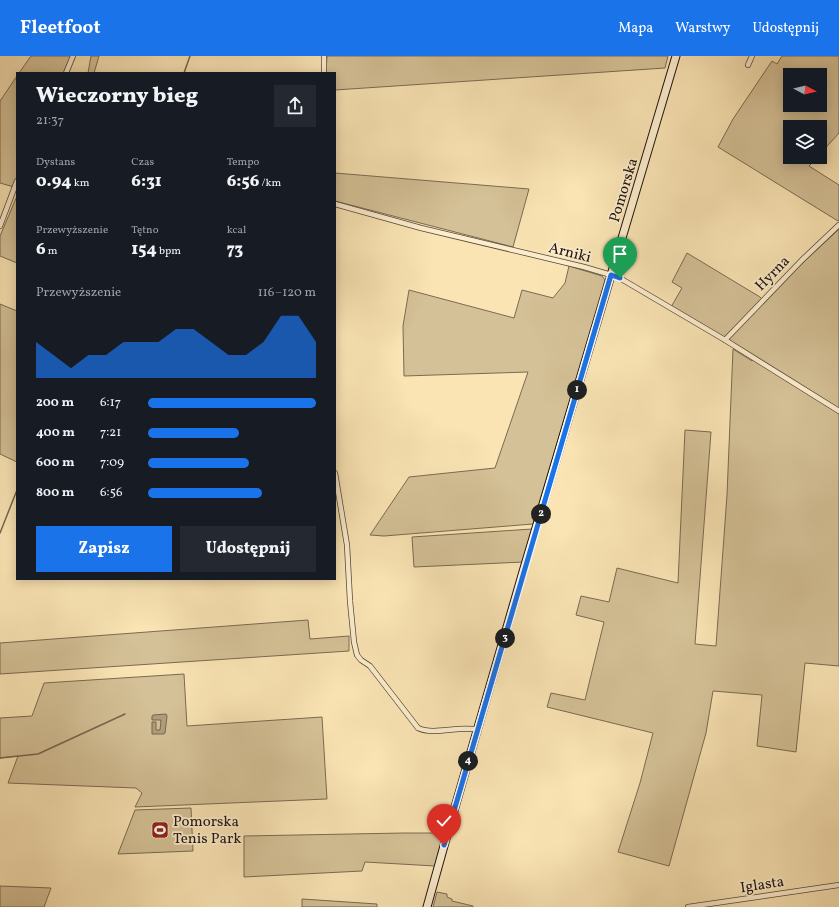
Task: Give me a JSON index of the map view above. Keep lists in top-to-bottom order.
{
  "streets": {
    "street": [
      "Pomorska",
      "Arniki",
      "Hyrna",
      "Iglasta"
    ]
  },
  "crossings": [
    ["Pomorska", "Arniki"],
    ["Arniki", "Hyrna"]
  ],
  "places": {
    "sports": ["Pomorska Tenis Park"]
  },
  "north": "right",
  "page": {
    "header": "Fleetfoot",
    "nav": ["Mapa", "Warstwy", "Udostępnij"],
    "heading": ["Wieczorny bieg", "21:37"],
    "stats": [
      ["Dystans", "0.94 km"],
      ["Czas", "6:31"],
      ["Tempo", "6:56 /km"],
      ["Przewyższenie", "6 m"],
      ["Tętno", "154 bpm"],
      ["kcal", "73"]
    ],
    "chart": ["Przewyższenie", "116–120 m"],
    "pins": [
      "1",
      "2",
      "3",
      "4"
    ],
    "list": [
      {
        "name": "200 m",
        "note": "6:17"
      },
      {
        "name": "400 m",
        "note": "7:21"
      },
      {
        "name": "600 m",
        "note": "7:09"
      },
      {
        "name": "800 m",
        "note": "6:56"
      }
    ],
    "buttons": ["Zapisz", "Udostępnij"]
  }
}
